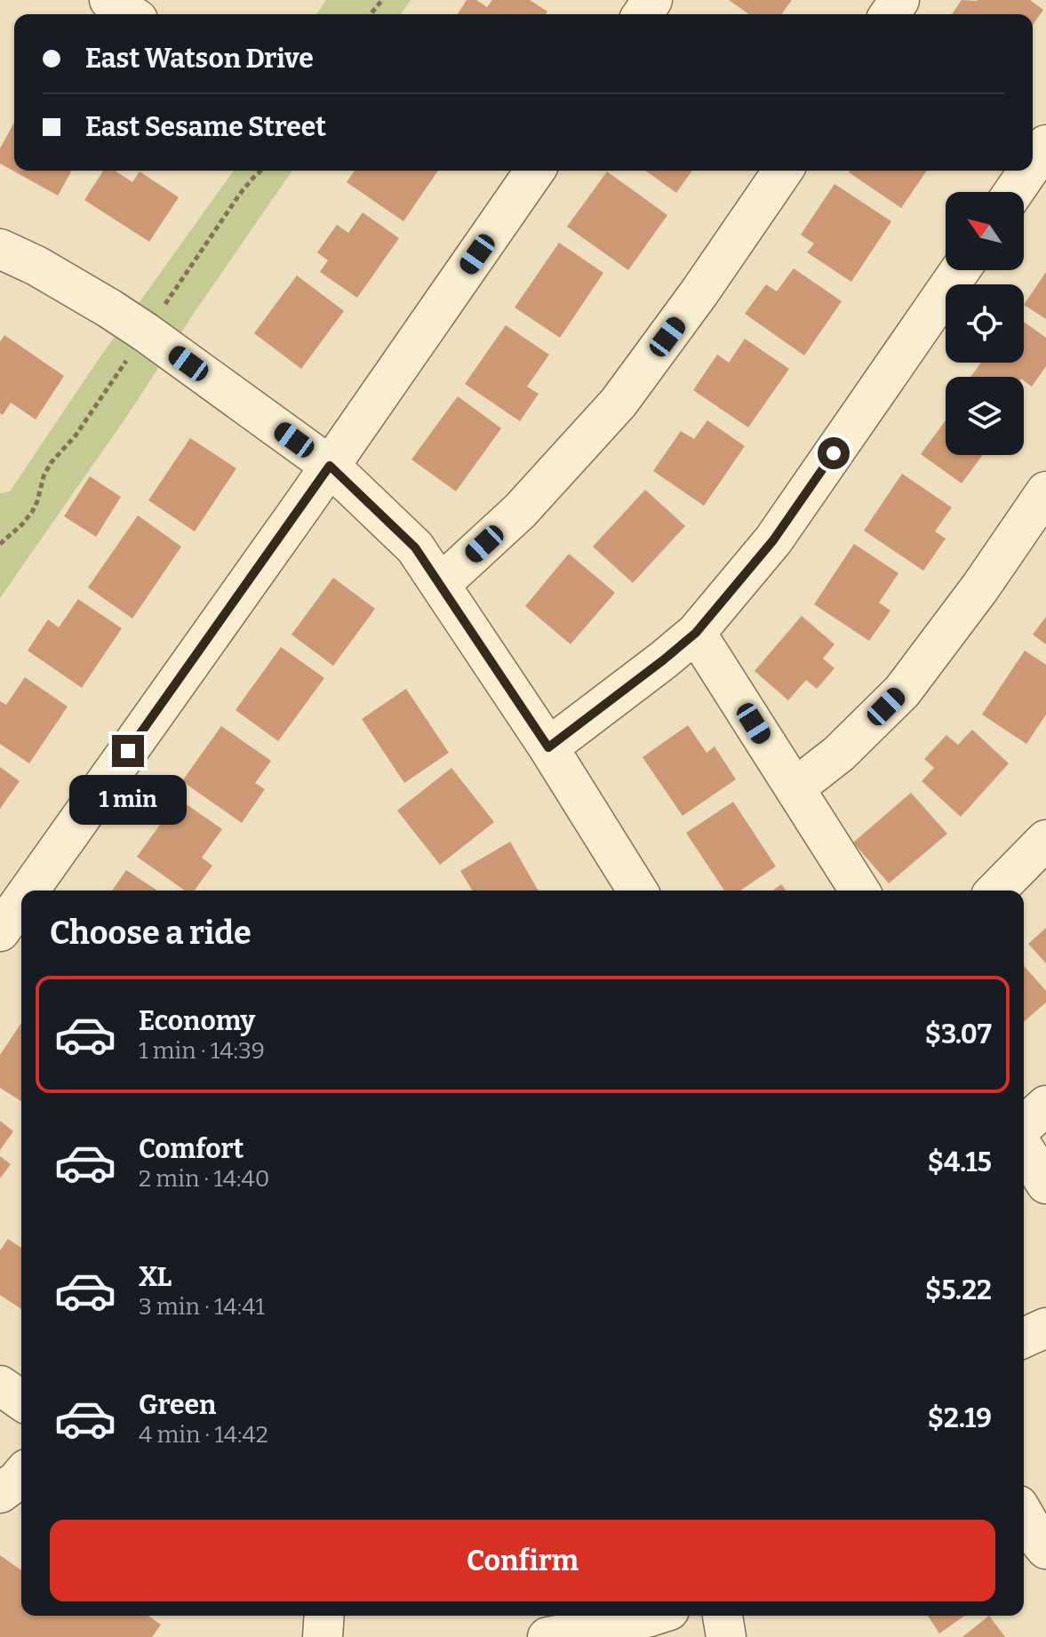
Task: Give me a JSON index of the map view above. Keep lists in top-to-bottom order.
{
  "north": "top left",
  "page": {
    "banner": ["East Watson Drive", "East Sesame Street"],
    "bubble": "1 min",
    "heading": "Choose a ride",
    "list": [
      {
        "name": "Economy",
        "note": "1 min · 14:39",
        "value": "$3.07"
      },
      {
        "name": "Comfort",
        "note": "2 min · 14:40",
        "value": "$4.15"
      },
      {
        "name": "XL",
        "note": "3 min · 14:41",
        "value": "$5.22"
      },
      {
        "name": "Green",
        "note": "4 min · 14:42",
        "value": "$2.19"
      }
    ],
    "buttons": "Confirm"
  }
}
